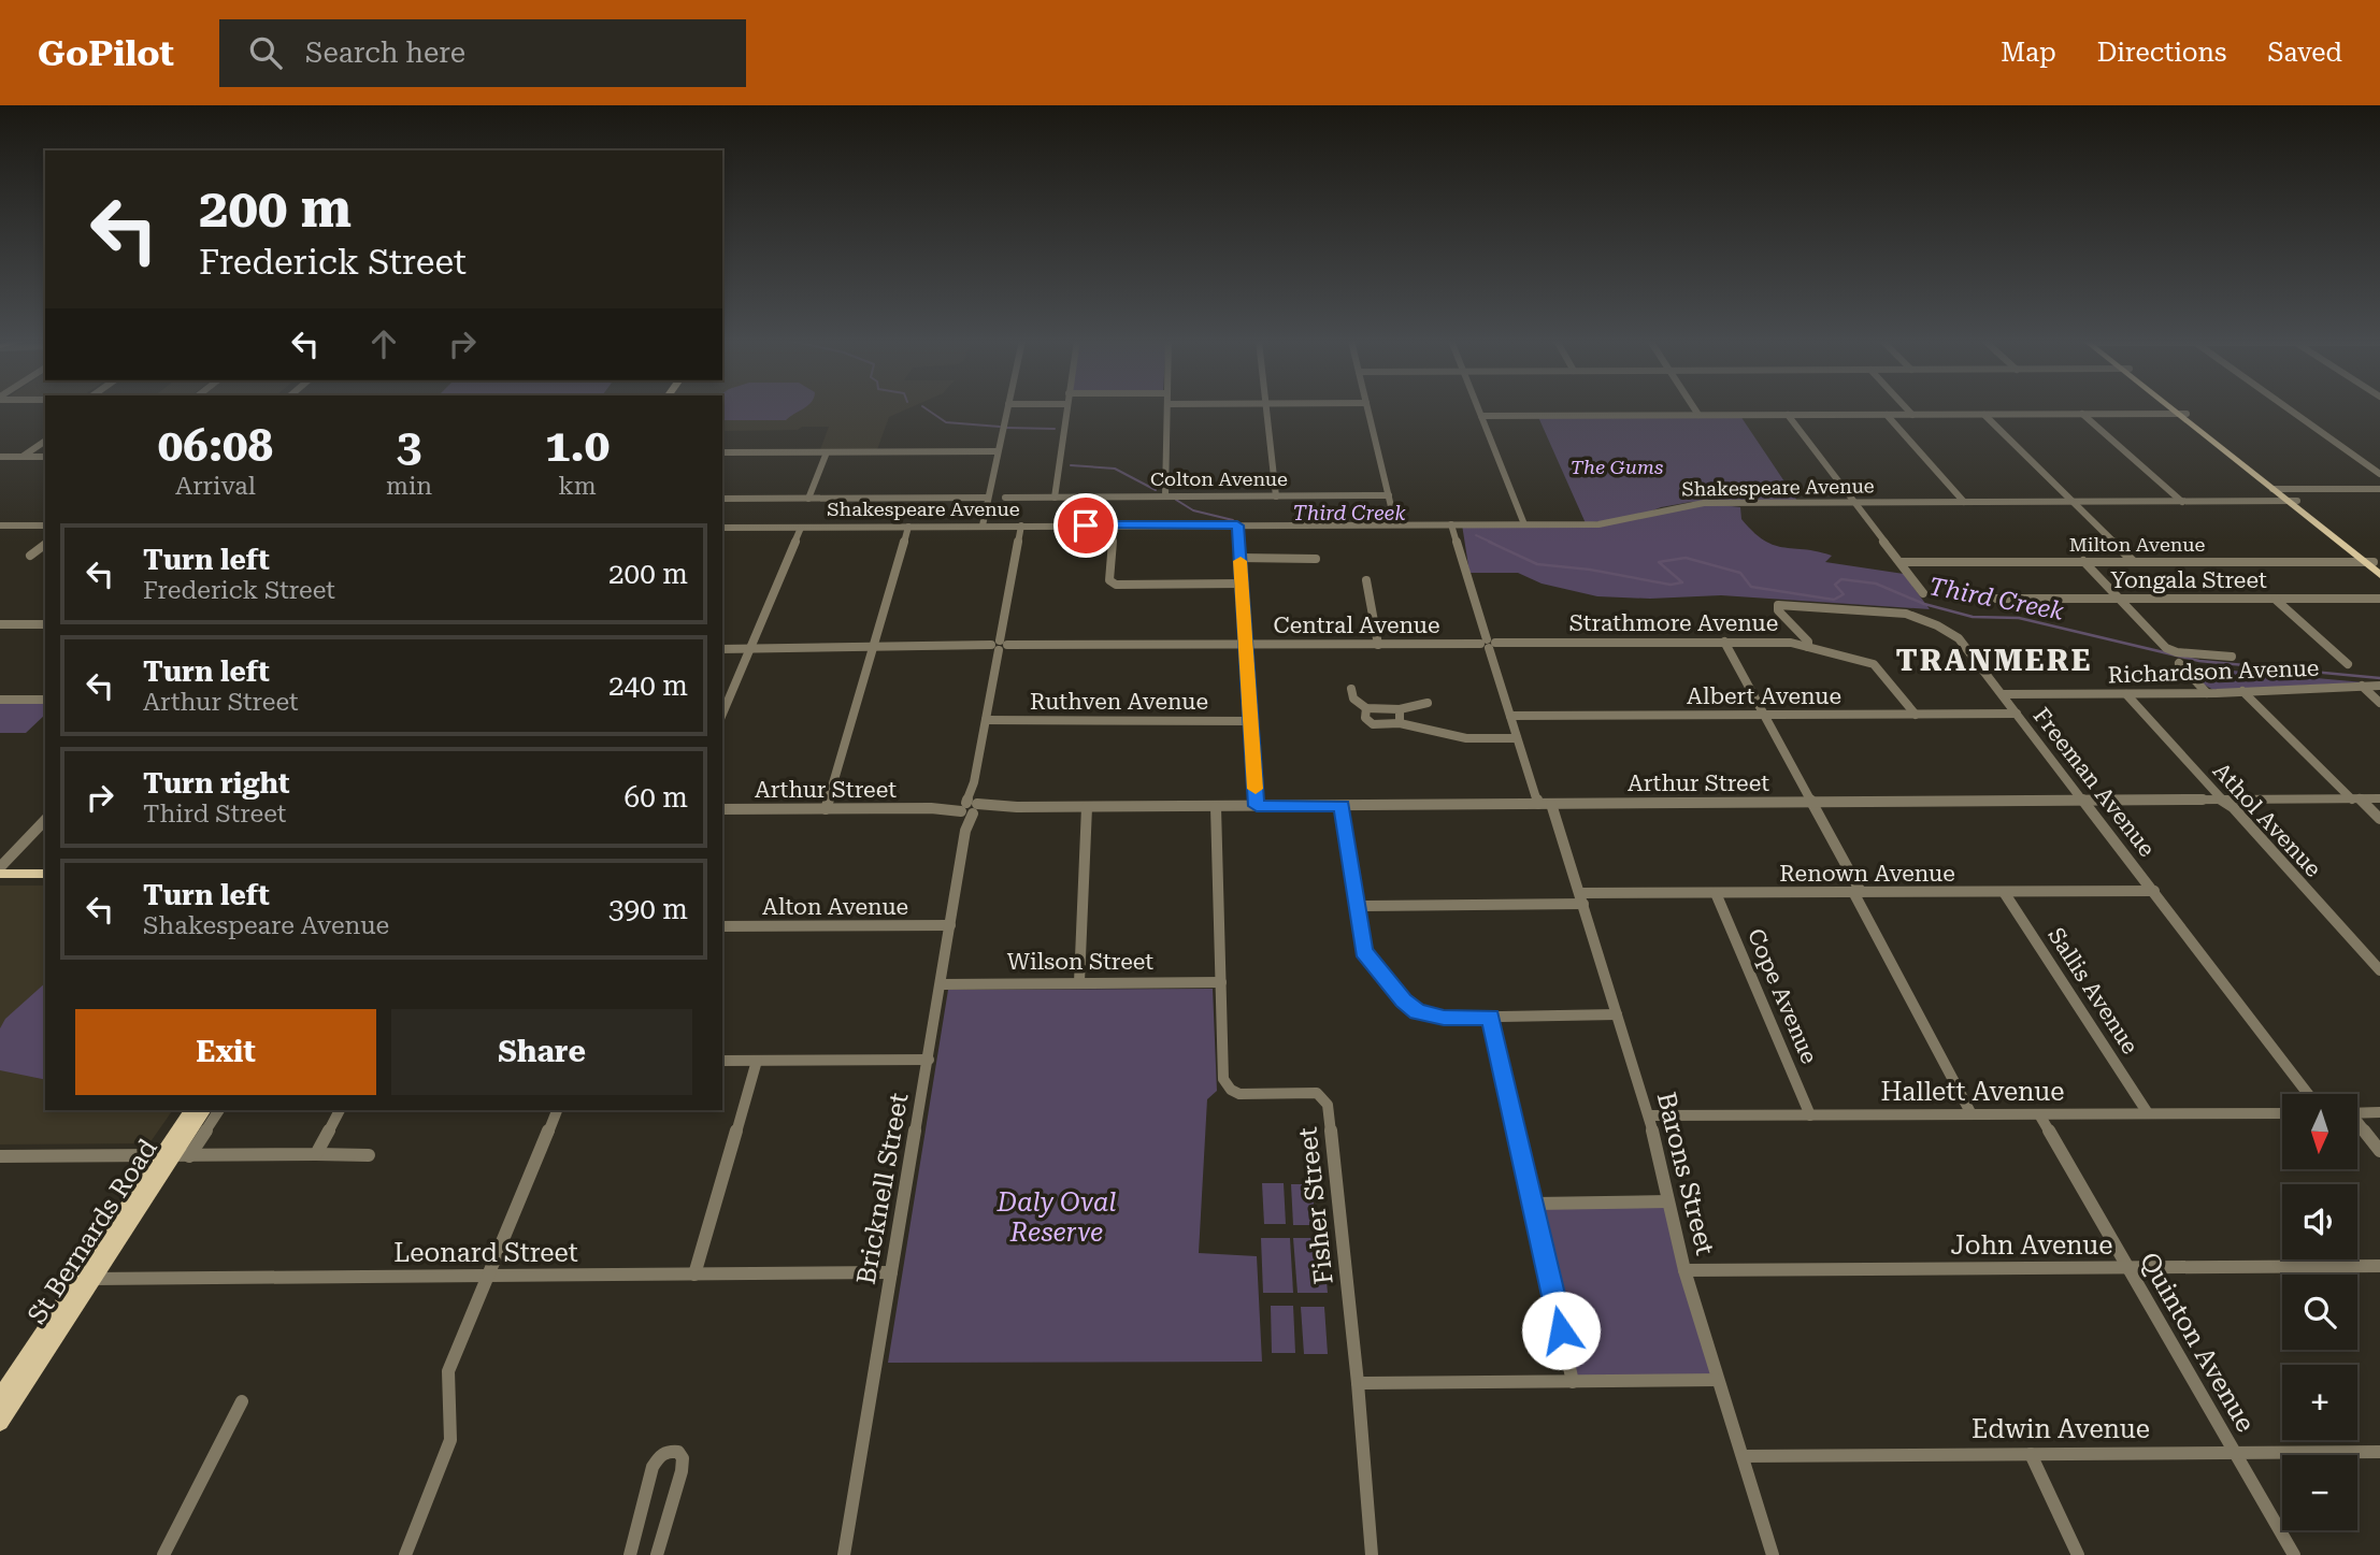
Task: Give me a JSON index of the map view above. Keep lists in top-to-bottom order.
{
  "streets": {
    "main road": ["St Bernards Road"],
    "street": [
      "Colton Avenue",
      "Shakespeare Avenue",
      "Milton Avenue",
      "Yongala Street",
      "Strathmore Avenue",
      "Central Avenue",
      "Richardson Avenue",
      "Albert Avenue",
      "Ruthven Avenue",
      "Freeman Avenue",
      "Arthur Street",
      "Athol Avenue",
      "Renown Avenue",
      "Alton Avenue",
      "Wilson Street",
      "Sallis Avenue",
      "Cope Avenue",
      "Hallett Avenue",
      "Barons Street",
      "Bricknell Street",
      "Fisher Street",
      "John Avenue",
      "Leonard Street",
      "Quinton Avenue",
      "Edwin Avenue"
    ]
  },
  "crossings": [
    ["Strathmore Avenue", "Central Avenue"],
    ["Strathmore Avenue", "Albert Avenue"],
    ["Strathmore Avenue", "Freeman Avenue"],
    ["Richardson Avenue", "Freeman Avenue"],
    ["Richardson Avenue", "Athol Avenue"],
    ["Albert Avenue", "Freeman Avenue"],
    ["Freeman Avenue", "Arthur Street"],
    ["Freeman Avenue", "Renown Avenue"],
    ["Arthur Street", "Athol Avenue"],
    ["Arthur Street", "Barons Street"],
    ["Arthur Street", "Bricknell Street"],
    ["Arthur Street", "Fisher Street"],
    ["Renown Avenue", "Sallis Avenue"],
    ["Renown Avenue", "Cope Avenue"],
    ["Renown Avenue", "Barons Street"],
    ["Alton Avenue", "Bricknell Street"],
    ["Wilson Street", "Bricknell Street"],
    ["Wilson Street", "Fisher Street"],
    ["Sallis Avenue", "Hallett Avenue"],
    ["Cope Avenue", "Hallett Avenue"],
    ["Hallett Avenue", "Barons Street"],
    ["Hallett Avenue", "Quinton Avenue"],
    ["Barons Street", "John Avenue"],
    ["Barons Street", "Edwin Avenue"],
    ["Bricknell Street", "Leonard Street"],
    ["St Bernards Road", "Leonard Street"],
    ["John Avenue", "Quinton Avenue"],
    ["Quinton Avenue", "Edwin Avenue"]
  ],
  "districts": ["TRANMERE"],
  "water": ["Third Creek"],
  "parks": ["The Gums", "Daly Oval Reserve"],
  "north": "bottom",
  "page": {
    "header": "GoPilot",
    "search": "Search here",
    "nav": ["Map", "Directions", "Saved"],
    "turn": ["200 m", "Frederick Street"],
    "eta": [
      "06:08",
      "Arrival",
      "3",
      "min",
      "1.0",
      "km"
    ],
    "list": [
      {
        "name": "Turn left",
        "note": "Frederick Street",
        "value": "200 m"
      },
      {
        "name": "Turn left",
        "note": "Arthur Street",
        "value": "240 m"
      },
      {
        "name": "Turn right",
        "note": "Third Street",
        "value": "60 m"
      },
      {
        "name": "Turn left",
        "note": "Shakespeare Avenue",
        "value": "390 m"
      }
    ],
    "buttons": ["Exit", "Share"],
    "map_buttons": ["+", "−"]
  }
}
